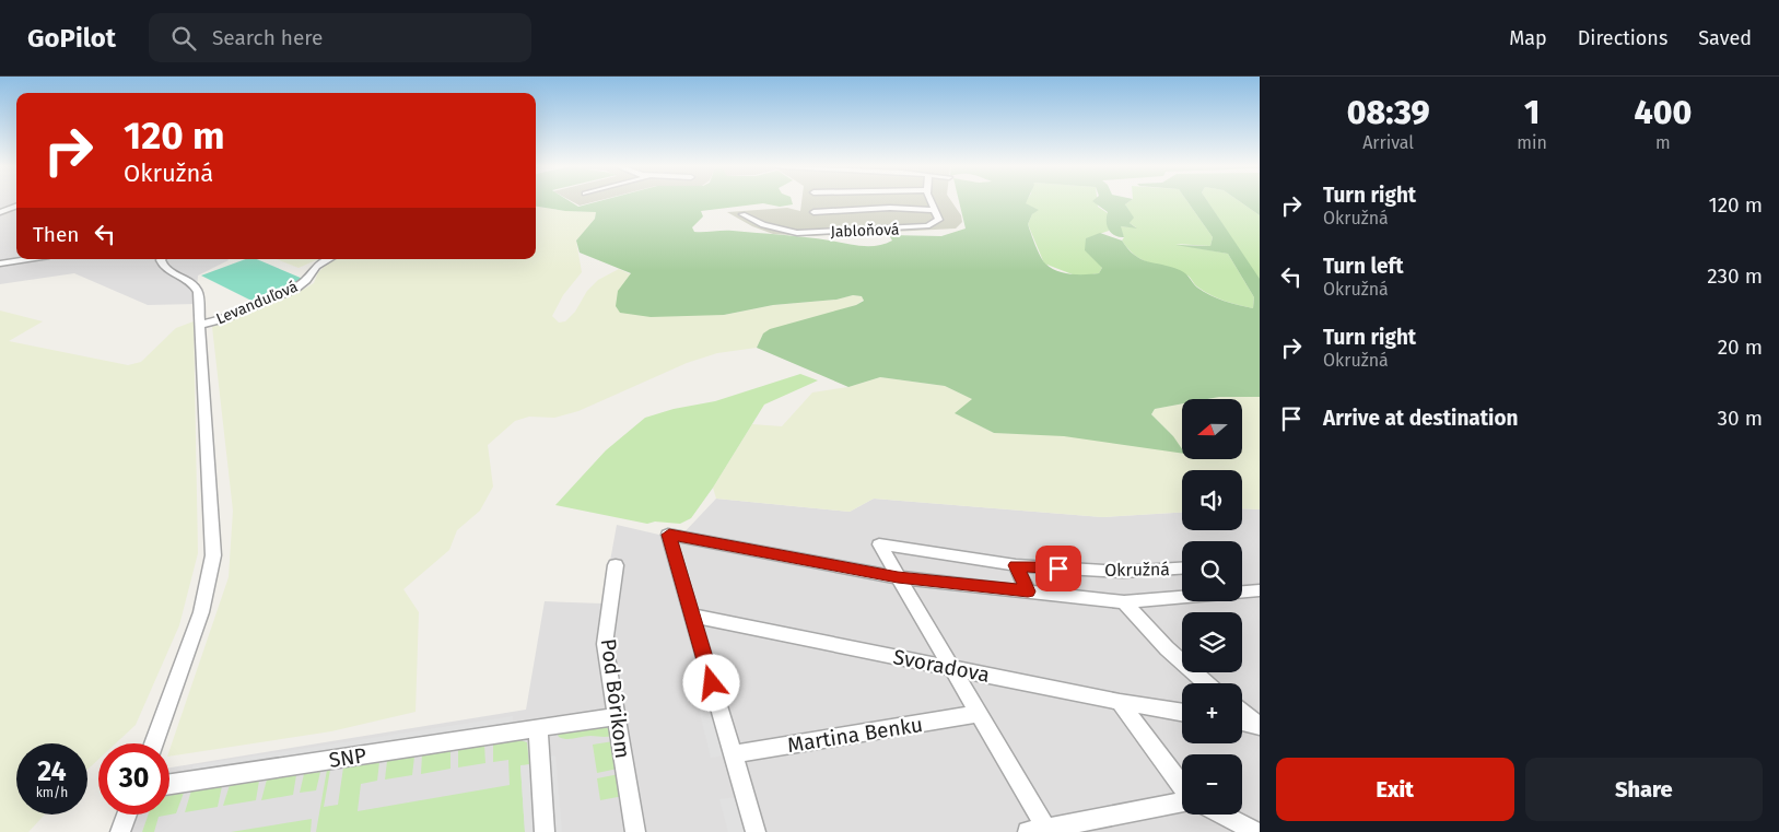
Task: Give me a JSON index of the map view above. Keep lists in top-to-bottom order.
{
  "streets": {
    "street": [
      "Jabloňová",
      "Levanduľová",
      "Okružná",
      "Svoradova",
      "Pod Bôrikom",
      "Martina Benku",
      "SNP"
    ]
  },
  "crossings": [
    ["Okružná", "Svoradova"],
    ["Pod Bôrikom", "SNP"]
  ],
  "north": "left",
  "page": {
    "header": "GoPilot",
    "search": "Search here",
    "nav": ["Map", "Directions", "Saved"],
    "eta": [
      "08:39",
      "Arrival",
      "1",
      "min",
      "400",
      "m"
    ],
    "turn": ["120 m", "Okružná"],
    "list": [
      {
        "name": "Turn right",
        "note": "Okružná",
        "value": "120 m"
      },
      {
        "name": "Turn left",
        "note": "Okružná",
        "value": "230 m"
      },
      {
        "name": "Turn right",
        "note": "Okružná",
        "value": "20 m"
      },
      {
        "name": "Arrive at destination",
        "value": "30 m"
      }
    ],
    "then": "Then",
    "map_buttons": ["+", "−"],
    "speed": "24 km/h",
    "limit": "30",
    "buttons": ["Exit", "Share"]
  }
}
